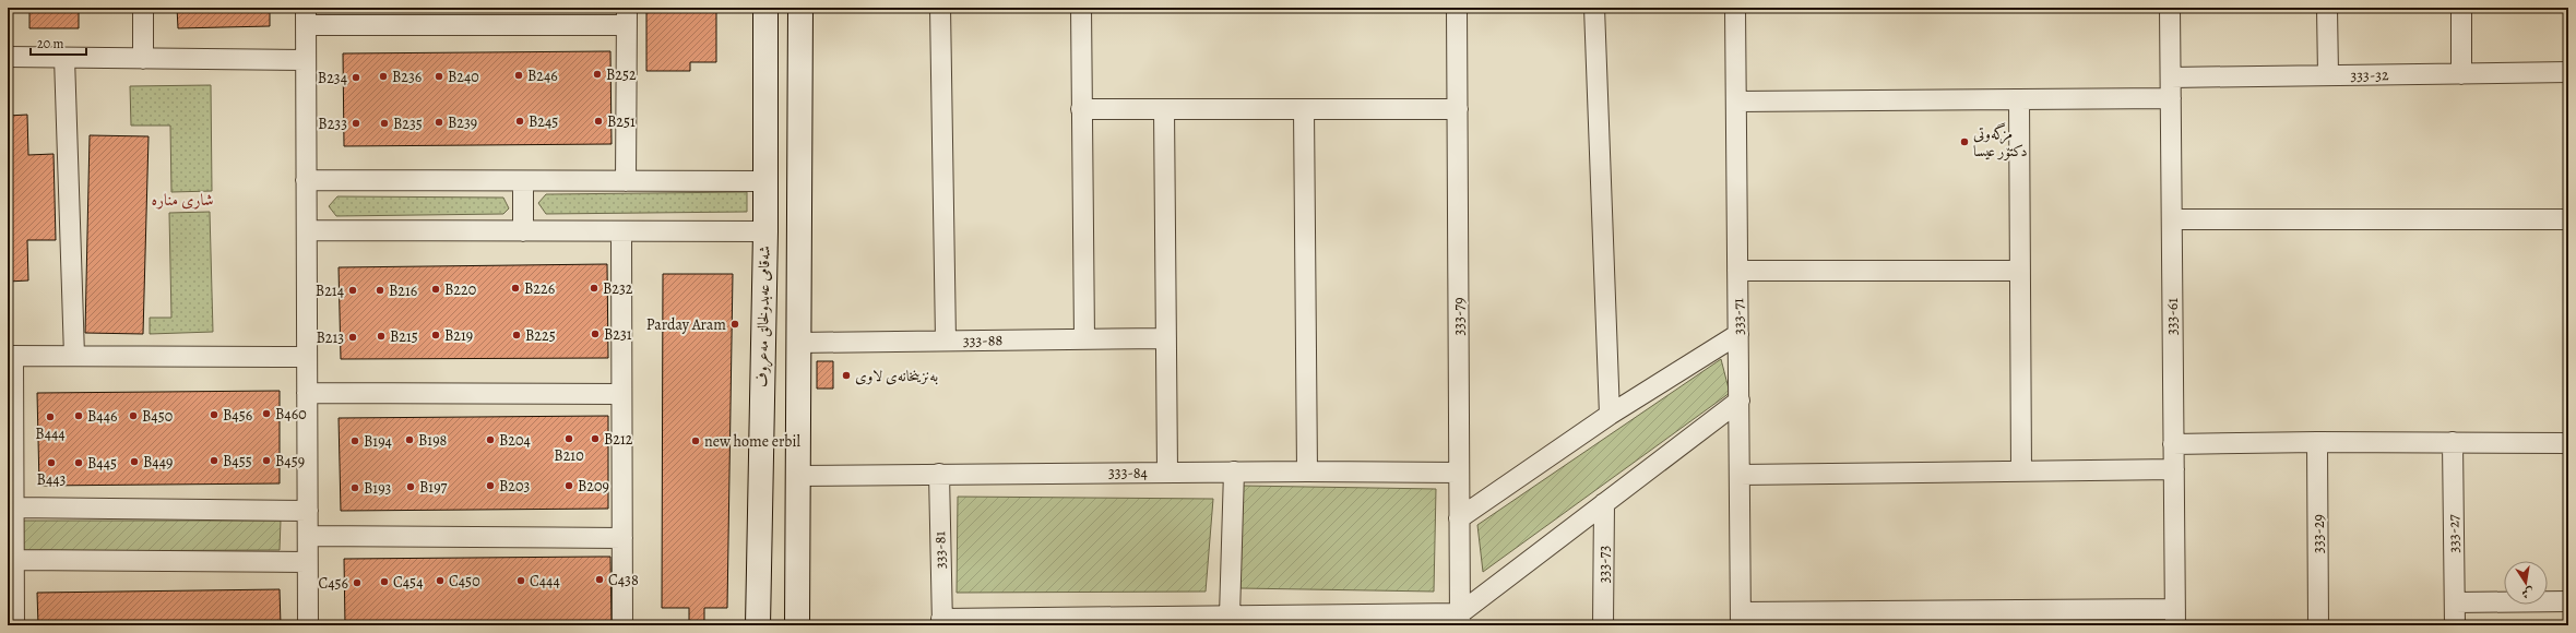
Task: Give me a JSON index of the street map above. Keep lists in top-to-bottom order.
{
  "streets": {
    "main road": ["شەقامی عەبدولخالق مەعروف"],
    "street": [
      "333-32",
      "333-79",
      "333-71",
      "333-61",
      "333-88",
      "333-84",
      "333-29",
      "333-27",
      "333-81",
      "333-73"
    ]
  },
  "crossings": [
    ["333-32", "333-61"],
    ["333-79", "333-84"],
    ["333-84", "333-81"]
  ],
  "districts": ["شاری منارە"],
  "places": [
    "B252",
    "B246",
    "B236",
    "B240",
    "B234",
    "B245",
    "B251",
    "B239",
    "B233",
    "B235",
    "مزگەوتی دکتۆر عیسا",
    "B226",
    "B232",
    "B220",
    "B214",
    "B216",
    "Parday Aram",
    "B231",
    "B219",
    "B225",
    "B215",
    "B213",
    "بەنزینخانەی لاوی",
    "B460",
    "B456",
    "B446",
    "B450",
    "B444",
    "B210",
    "B212",
    "B198",
    "B204",
    "B194",
    "new home erbil",
    "B455",
    "B459",
    "B449",
    "B443",
    "B445",
    "B203",
    "B209",
    "B197",
    "B193",
    "C438",
    "C450",
    "C444",
    "C454",
    "C456"
  ],
  "scale_bar": "20 m",
  "north": "bottom"
}
